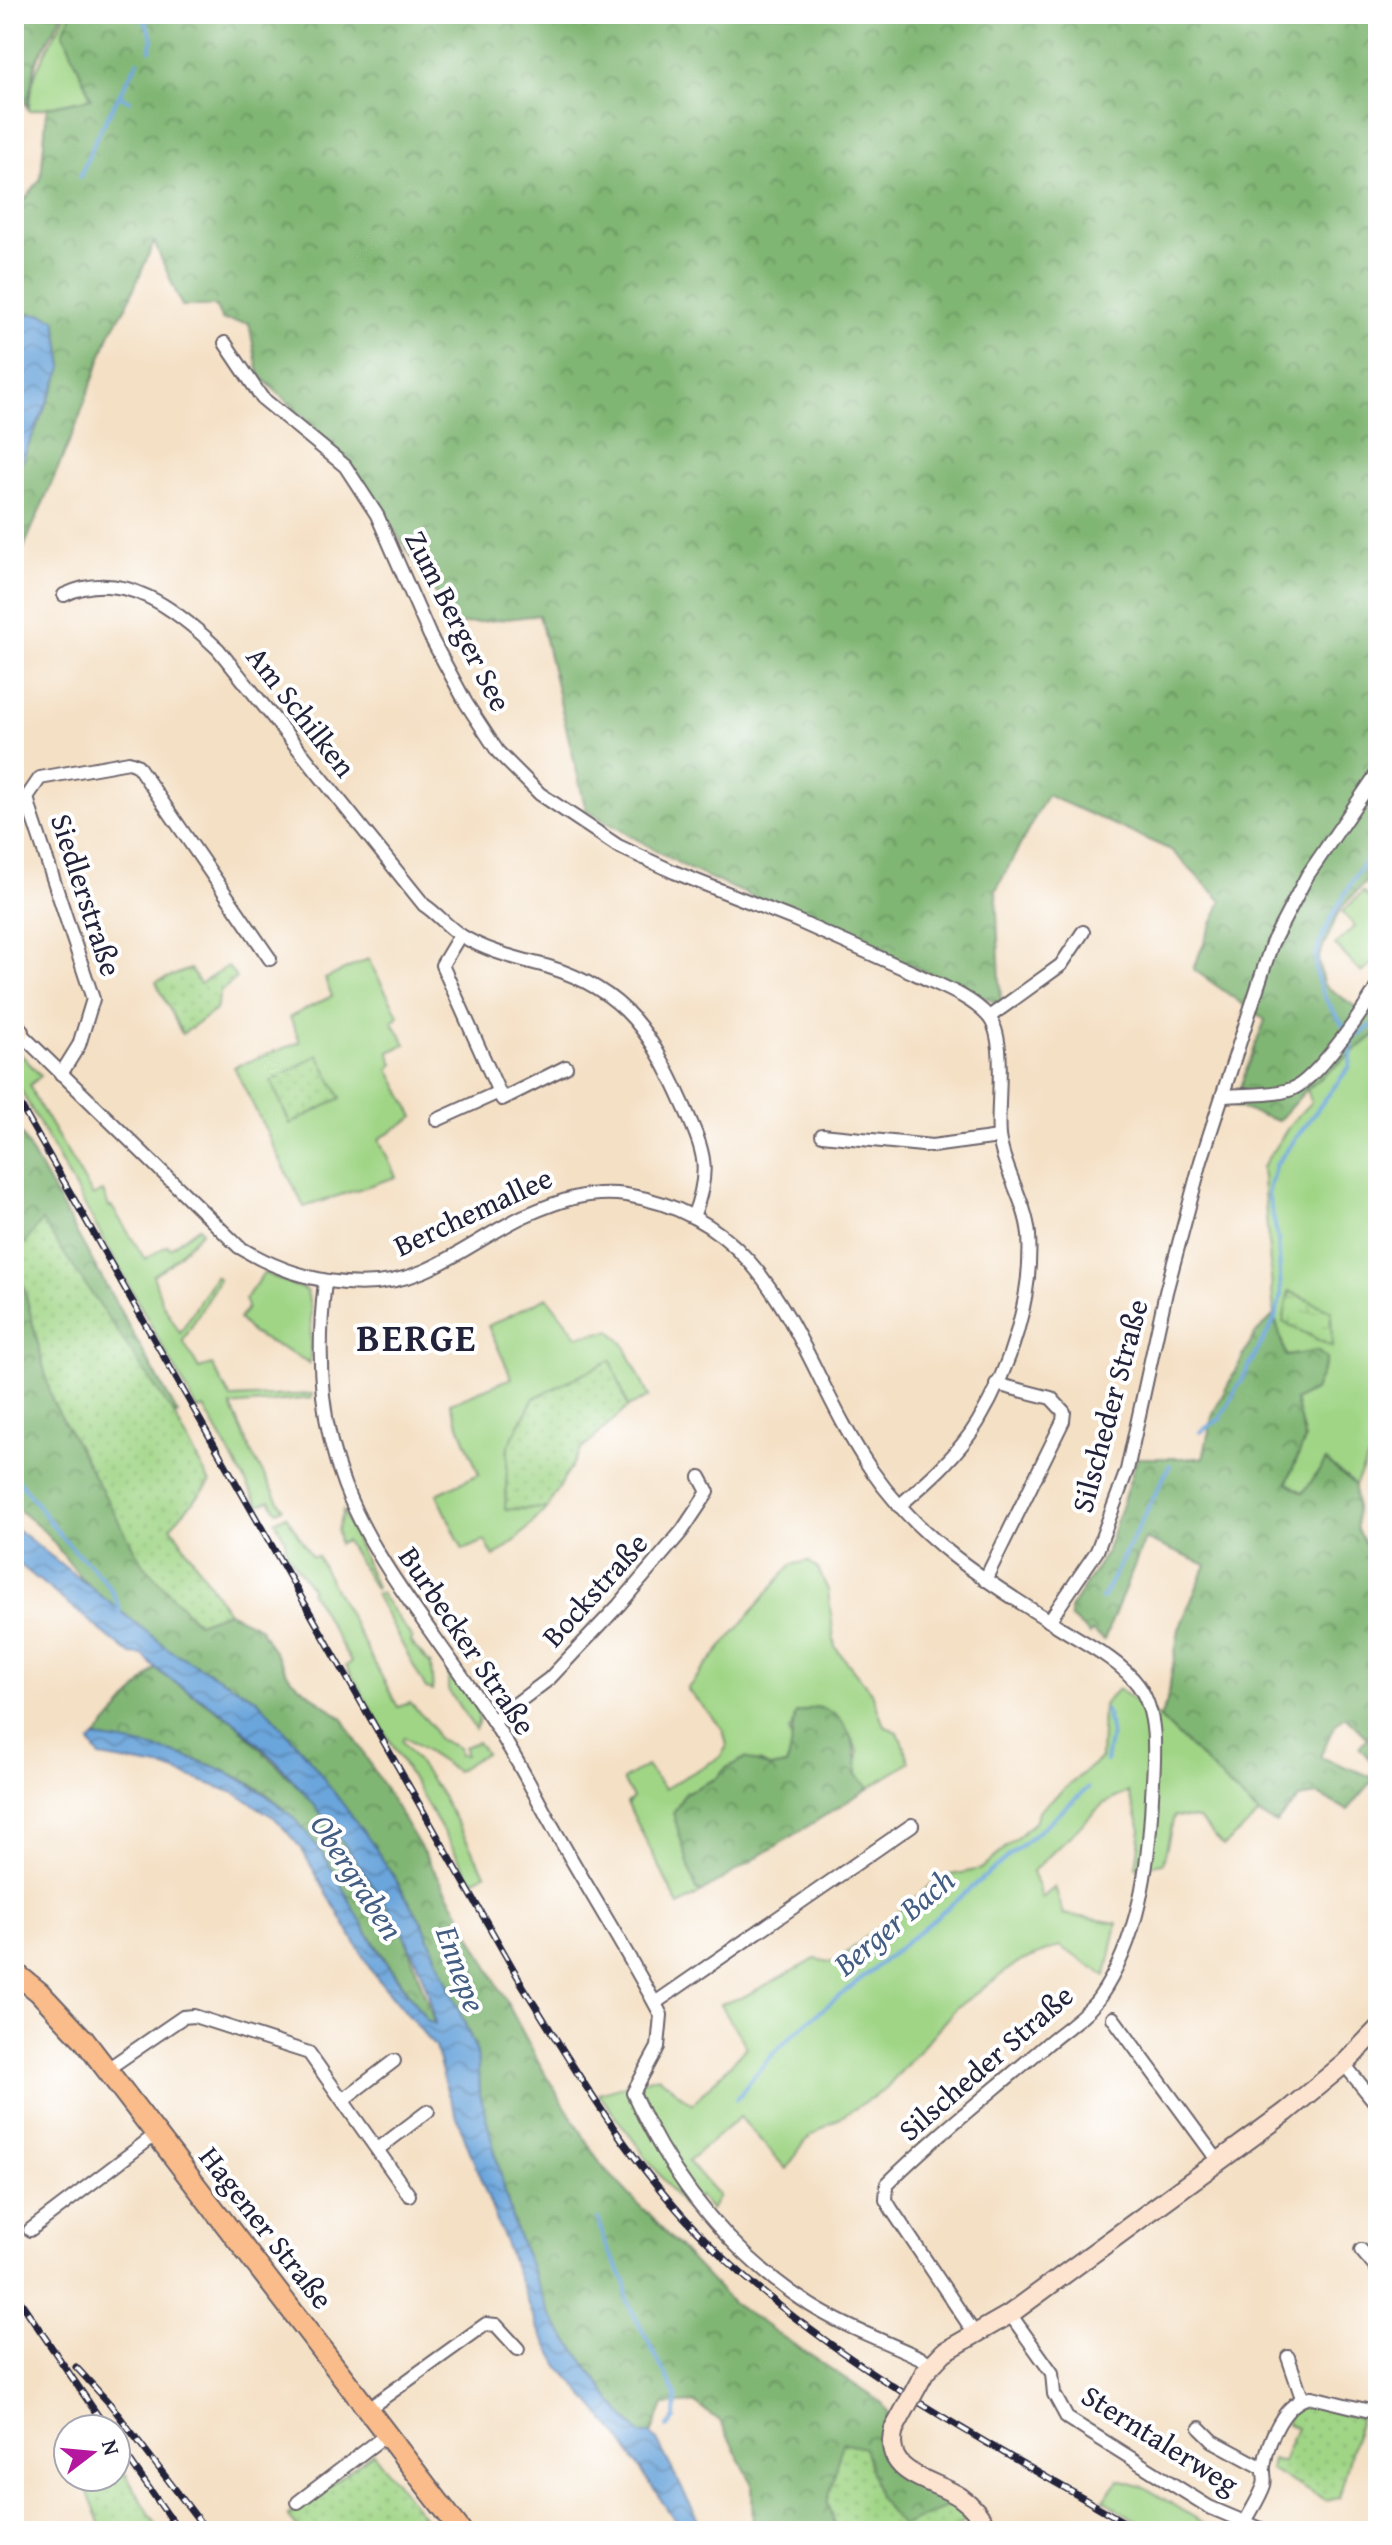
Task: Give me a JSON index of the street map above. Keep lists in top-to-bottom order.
{
  "streets": {
    "main road": ["Hagener Straße"],
    "street": [
      "Zum Berger See",
      "Am Schilken",
      "Siedlerstraße",
      "Berchemallee",
      "Silscheder Straße",
      "Bockstraße",
      "Burbecker Straße",
      "Sterntalerweg"
    ]
  },
  "crossings": [
    ["Am Schilken", "Berchemallee"],
    ["Siedlerstraße", "Berchemallee"],
    ["Berchemallee", "Silscheder Straße"],
    ["Berchemallee", "Burbecker Straße"],
    ["Bockstraße", "Burbecker Straße"]
  ],
  "districts": ["BERGE"],
  "water": ["Obergraben", "Berger Bach", "Ennepe"],
  "north": "right"
}
